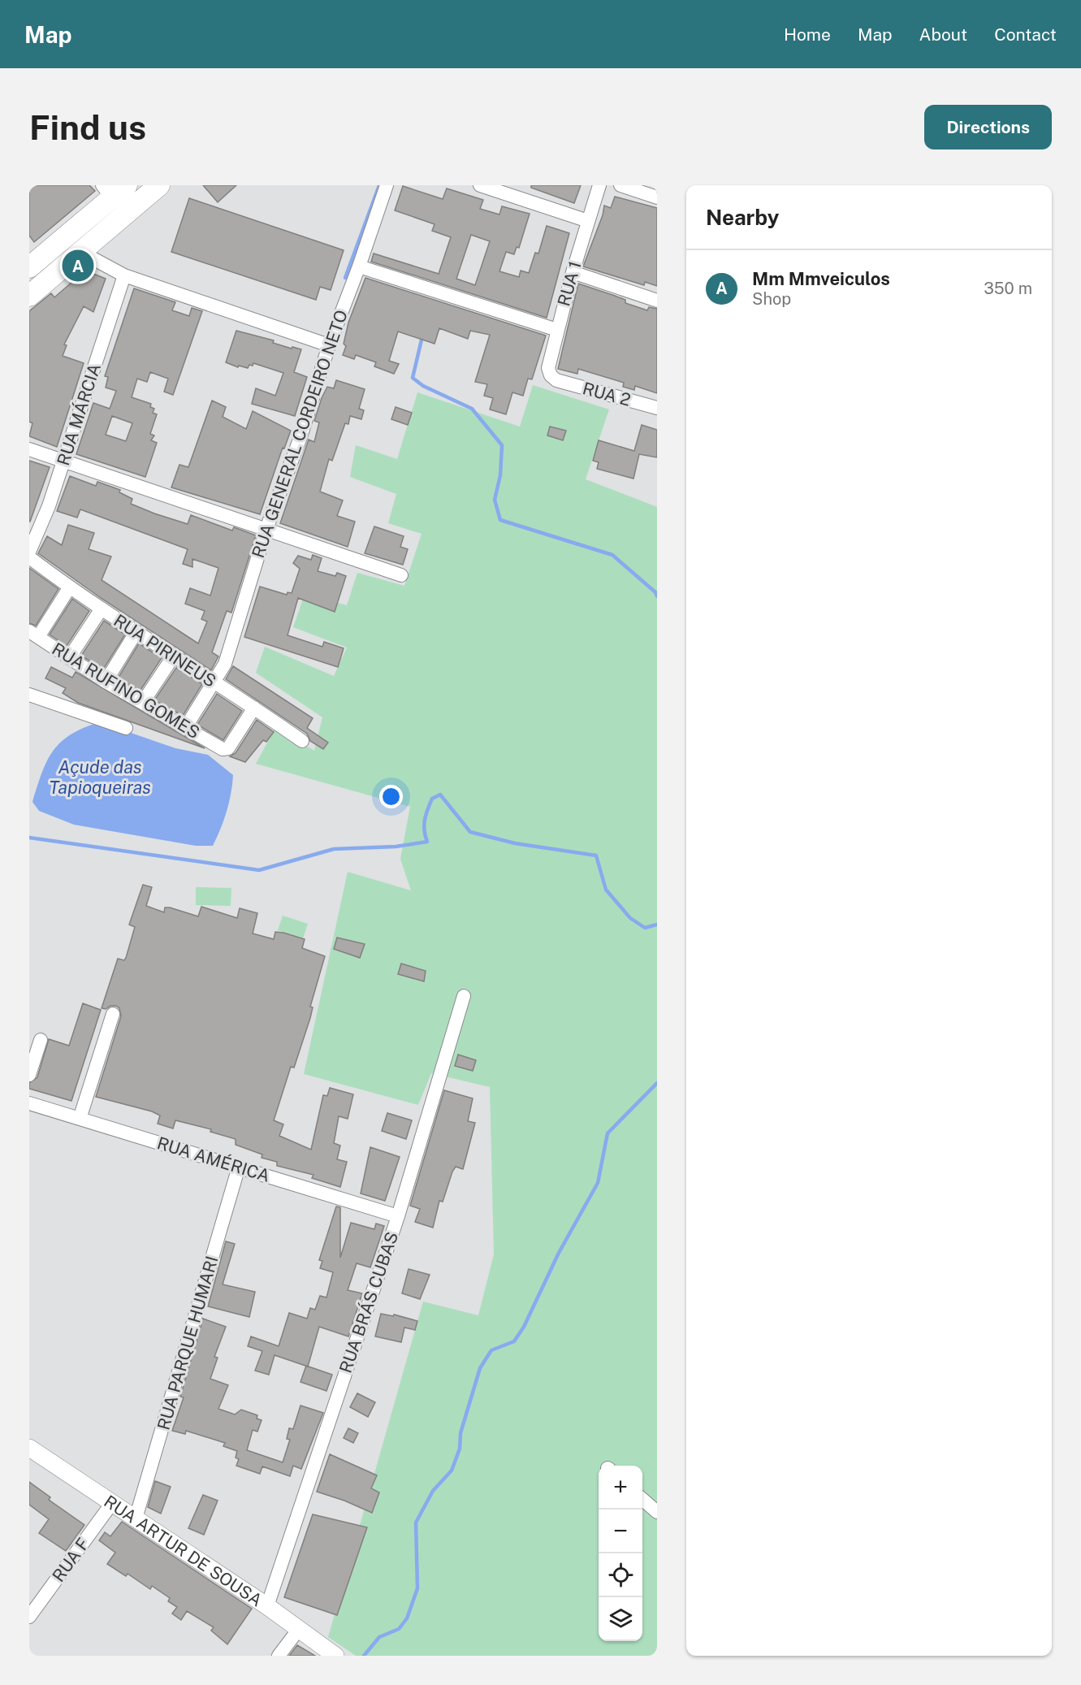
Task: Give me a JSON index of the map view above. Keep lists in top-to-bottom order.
{
  "streets": {
    "street": [
      "RUA 1",
      "RUA 2",
      "RUA MÁRCIA",
      "RUA GENERAL CORDEIRO NETO",
      "RUA PIRINEUS",
      "RUA RUFINO GOMES",
      "RUA AMÉRICA",
      "RUA BRÁS CUBAS",
      "RUA PARQUE HUMARI",
      "RUA ARTUR DE SOUSA",
      "RUA F"
    ]
  },
  "crossings": [
    ["RUA 1", "RUA 2"],
    ["RUA GENERAL CORDEIRO NETO", "RUA PIRINEUS"],
    ["RUA GENERAL CORDEIRO NETO", "RUA RUFINO GOMES"],
    ["RUA PIRINEUS", "RUA RUFINO GOMES"],
    ["RUA AMÉRICA", "RUA BRÁS CUBAS"],
    ["RUA AMÉRICA", "RUA PARQUE HUMARI"],
    ["RUA BRÁS CUBAS", "RUA ARTUR DE SOUSA"],
    ["RUA PARQUE HUMARI", "RUA ARTUR DE SOUSA"],
    ["RUA ARTUR DE SOUSA", "RUA F"]
  ],
  "water": ["Açude das Tapioqueiras"],
  "page": {
    "header": "Map",
    "nav": [
      "Home",
      "Map",
      "About",
      "Contact"
    ],
    "buttons": "Directions",
    "title": "Find us",
    "heading": "Nearby",
    "pins": "A",
    "list": [
      {
        "mark": "A",
        "name": "Mm Mmveiculos",
        "note": "Shop",
        "value": "350 m"
      }
    ],
    "map_buttons": ["+", "−"]
  }
}
